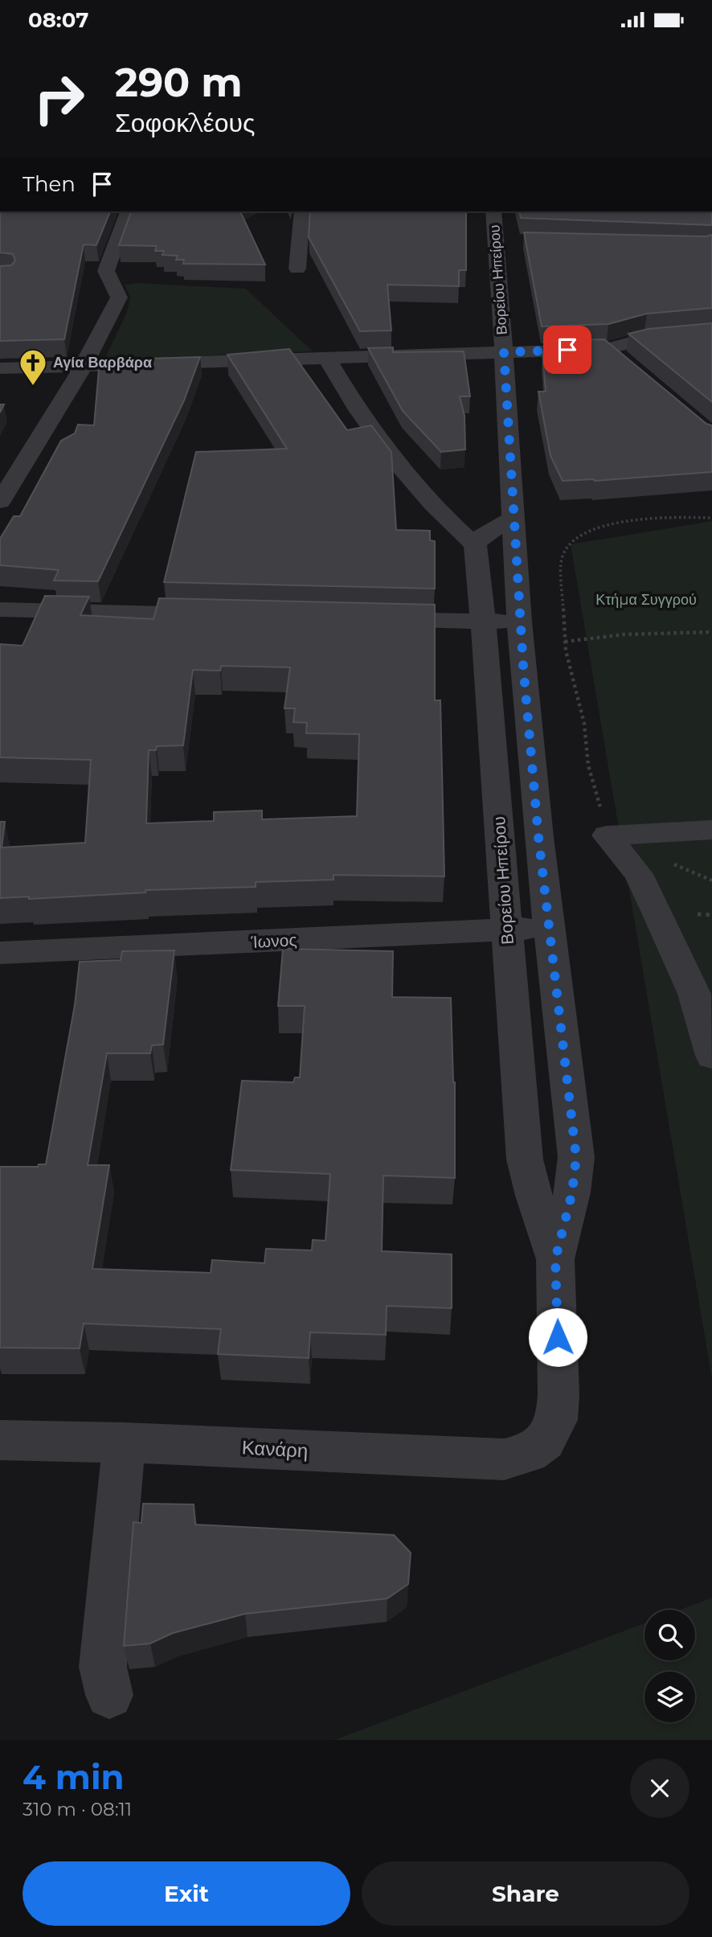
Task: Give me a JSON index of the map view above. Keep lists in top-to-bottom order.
{
  "streets": {
    "street": ["Βορείου Ηπείρου", "Ίωνος", "Κανάρη"]
  },
  "crossings": [
    ["Βορείου Ηπείρου", "Ίωνος"],
    ["Βορείου Ηπείρου", "Κανάρη"]
  ],
  "parks": ["Κτήμα Συγγρού"],
  "places": {
    "church": ["Αγία Βαρβάρα"]
  },
  "page": {
    "status": "08:07",
    "turn": ["290 m", "Σοφοκλέους"],
    "then": "Then",
    "heading": ["4 min", "310 m · 08:11"],
    "buttons": ["Exit", "Share"]
  }
}
